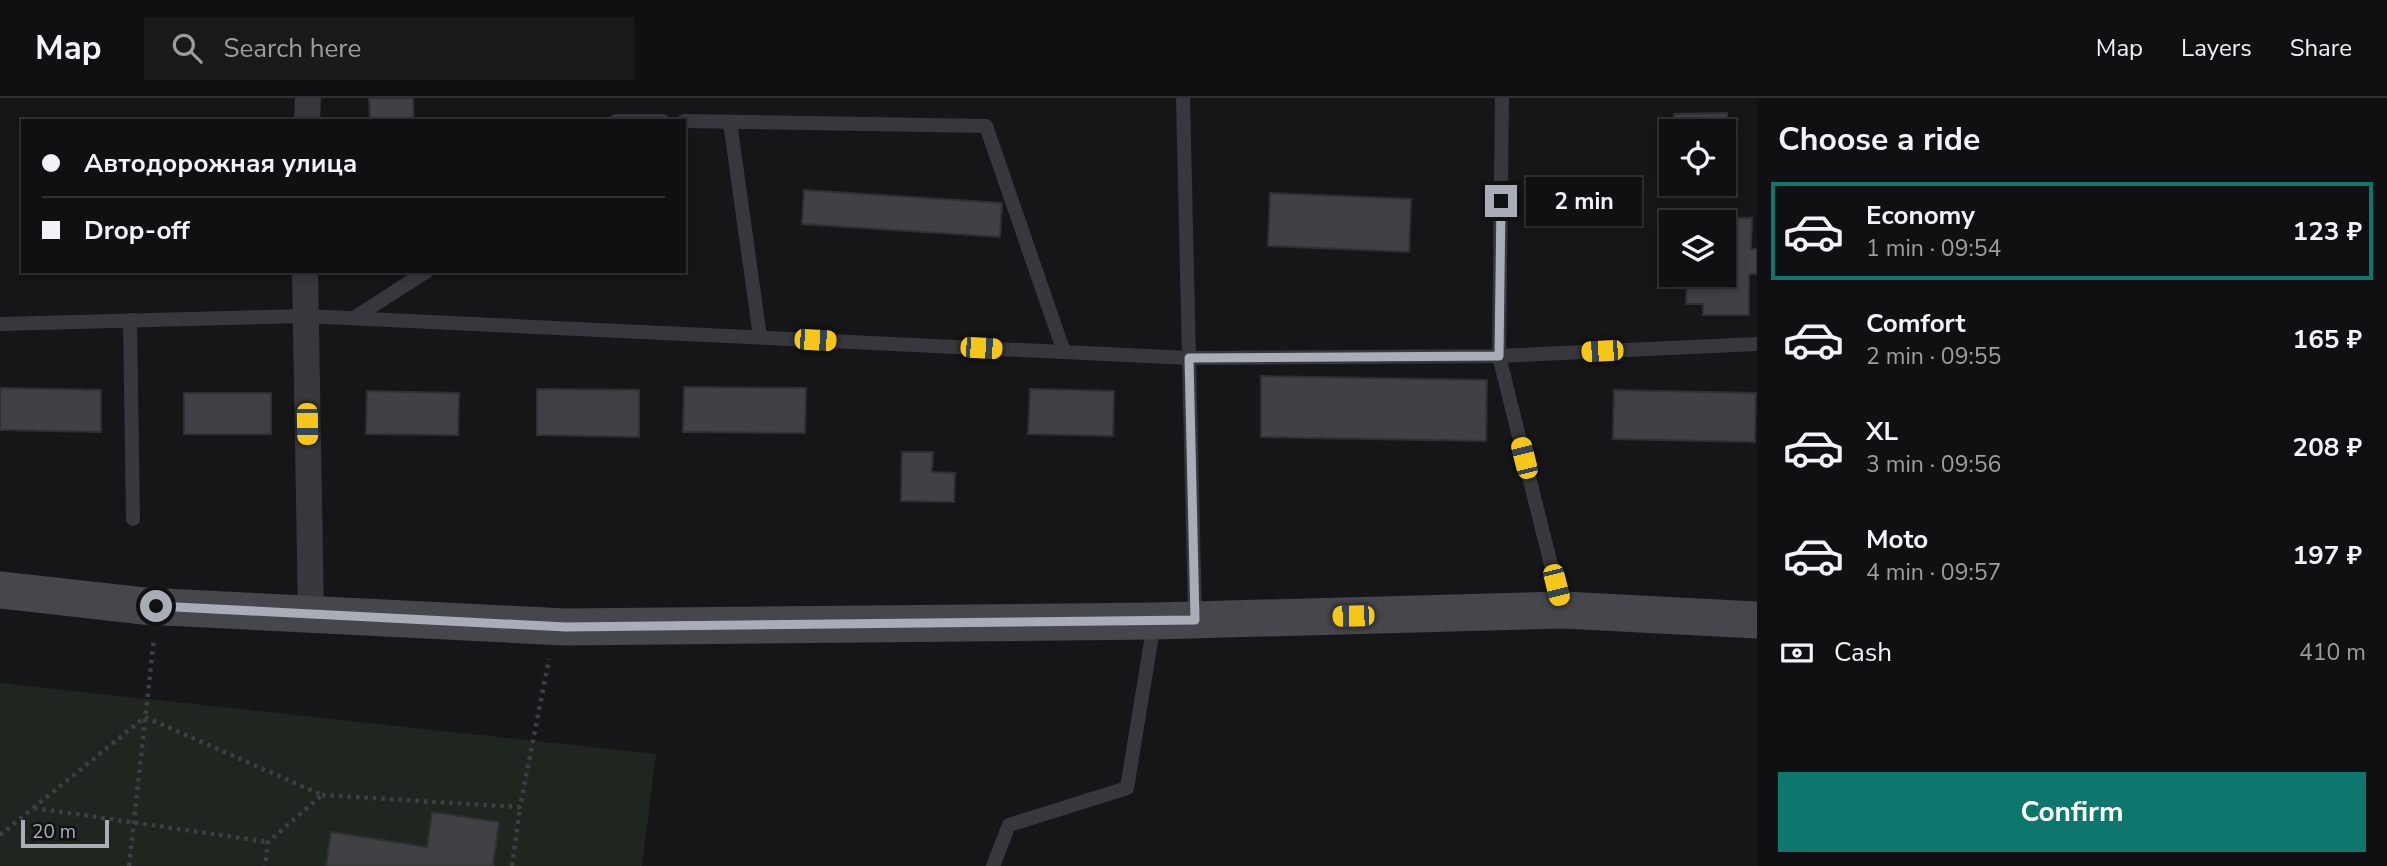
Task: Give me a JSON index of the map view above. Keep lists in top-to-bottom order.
{
  "scale_bar": "20 m",
  "page": {
    "header": "Map",
    "search": "Search here",
    "nav": ["Map", "Layers", "Share"],
    "heading": "Choose a ride",
    "banner": ["Автодорожная улица", "Drop-off"],
    "bubble": "2 min",
    "list": [
      {
        "name": "Economy",
        "note": "1 min · 09:54",
        "value": "123 ₽"
      },
      {
        "name": "Comfort",
        "note": "2 min · 09:55",
        "value": "165 ₽"
      },
      {
        "name": "XL",
        "note": "3 min · 09:56",
        "value": "208 ₽"
      },
      {
        "name": "Moto",
        "note": "4 min · 09:57",
        "value": "197 ₽"
      }
    ],
    "pay": ["Cash", "410 m"],
    "buttons": "Confirm",
    "scale": "20 m"
  }
}
